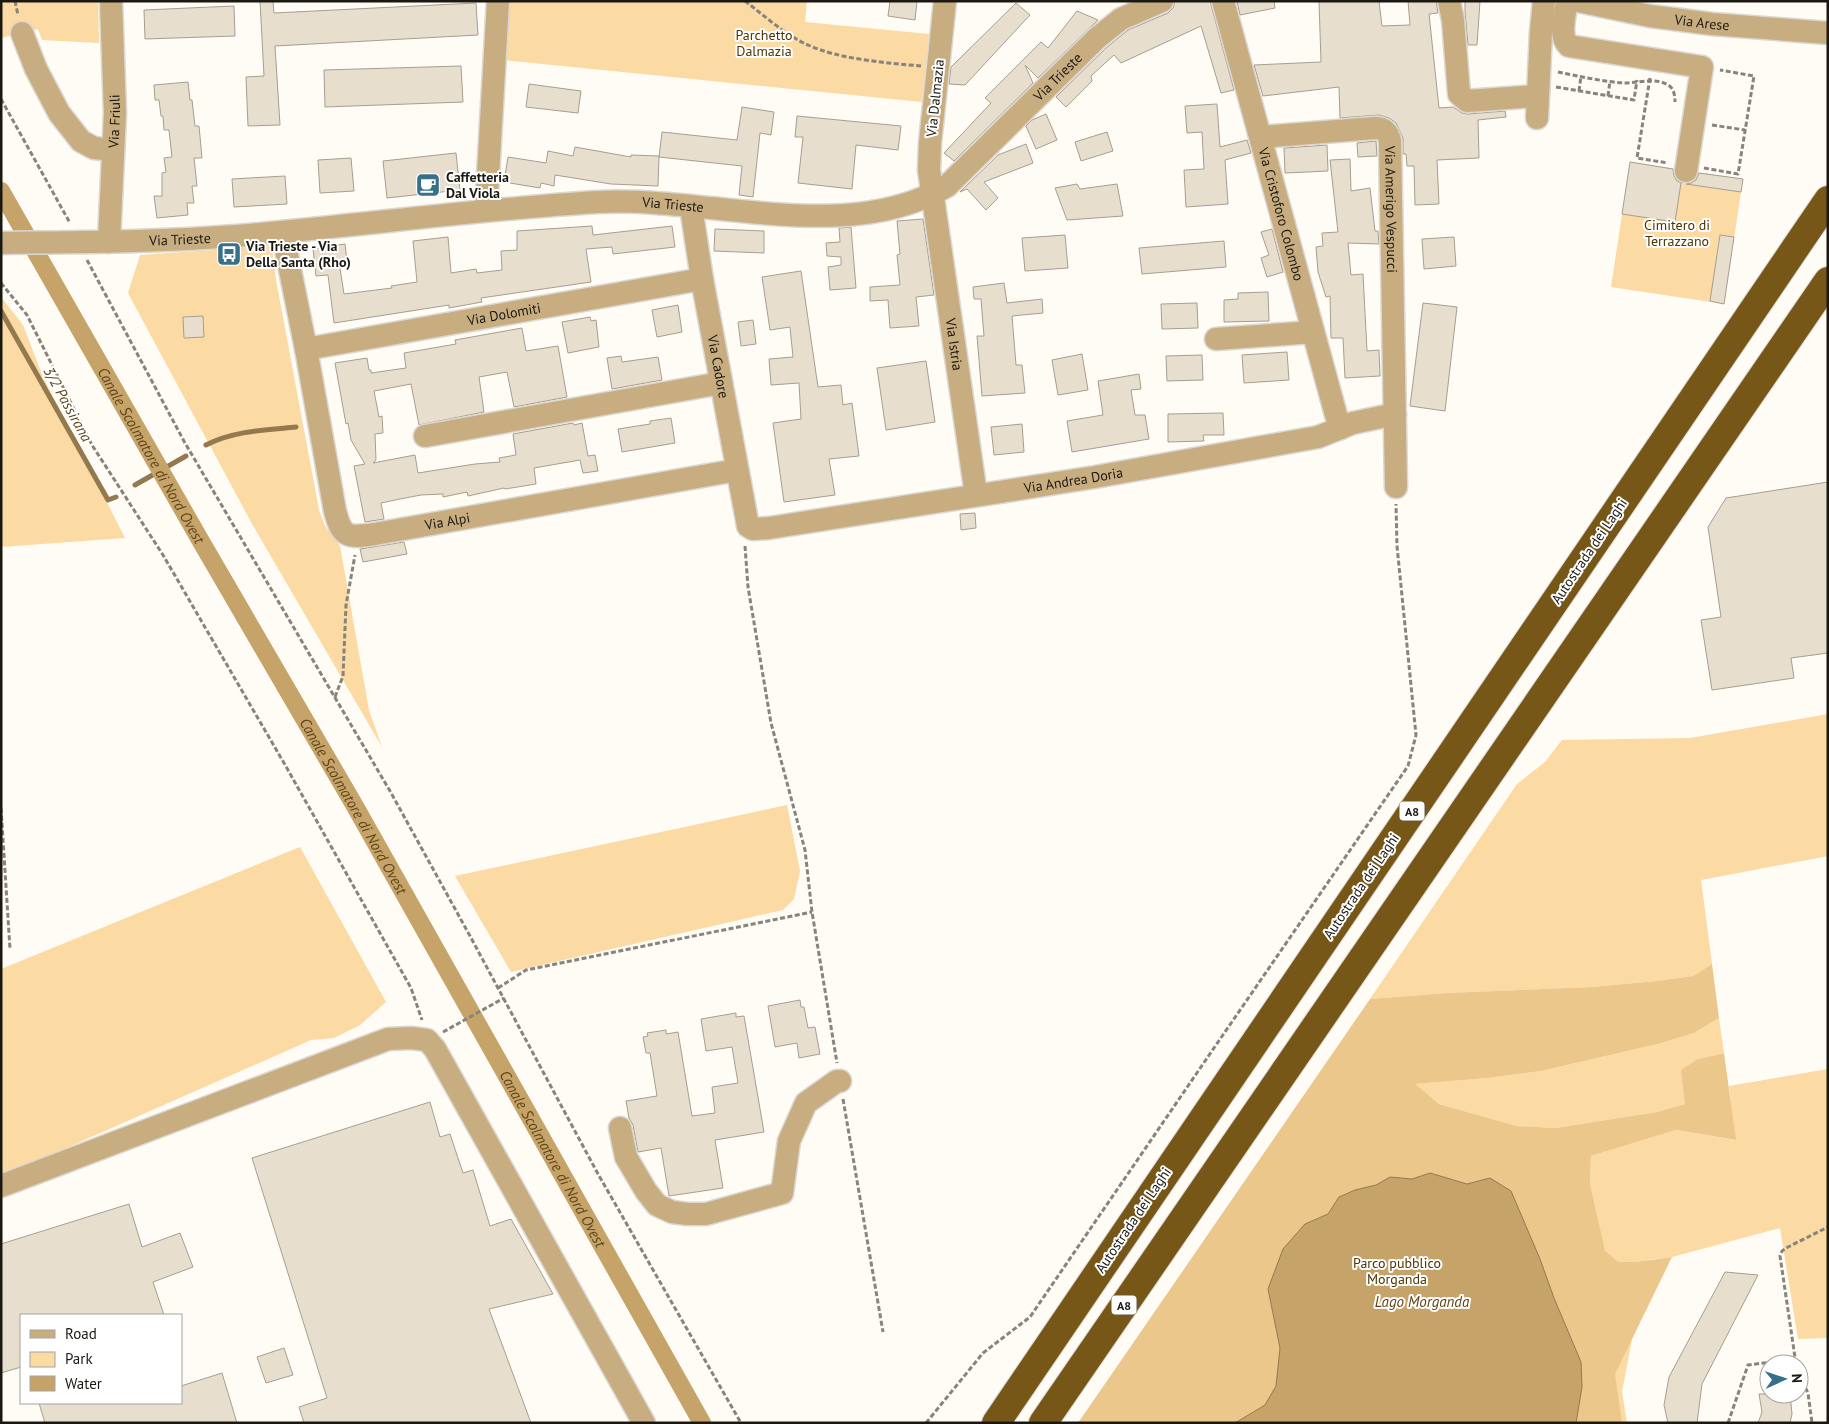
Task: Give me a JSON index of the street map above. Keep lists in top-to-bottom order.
{
  "streets": {
    "highway": ["Autostrada dei Laghi", "A8"],
    "street": [
      "Via Arese",
      "Via Trieste",
      "Via Dalmazia",
      "Via Friuli",
      "Via Amerigo Vespucci",
      "Via Cristoforo Colombo",
      "Via Dolomiti",
      "Via Istria",
      "Via Cadore",
      "Via Andrea Doria",
      "Via Alpi"
    ]
  },
  "crossings": [
    ["Via Trieste", "Via Dalmazia"],
    ["Via Trieste", "Via Friuli"],
    ["Via Trieste", "Via Istria"],
    ["Via Trieste", "Via Cadore"],
    ["Via Dalmazia", "Via Istria"],
    ["Via Amerigo Vespucci", "Via Cristoforo Colombo"],
    ["Via Amerigo Vespucci", "Via Andrea Doria"],
    ["Via Cristoforo Colombo", "Via Andrea Doria"],
    ["Via Dolomiti", "Via Cadore"],
    ["Via Istria", "Via Andrea Doria"],
    ["Via Cadore", "Via Andrea Doria"],
    ["Via Cadore", "Via Alpi"]
  ],
  "water": ["3/2 Passirana", "Canale Scolmatore di Nord Ovest", "Lago Morganda"],
  "parks": ["Parchetto Dalmazia", "Cimitero di Terrazzano", "Parco pubblico Morganda"],
  "places": {
    "cafe": ["Caffetteria Dal Viola"],
    "bus stop": ["Via Trieste - Via Della Santa (Rho)"]
  },
  "legend": ["Road", "Park", "Water"],
  "north": "right"
}
